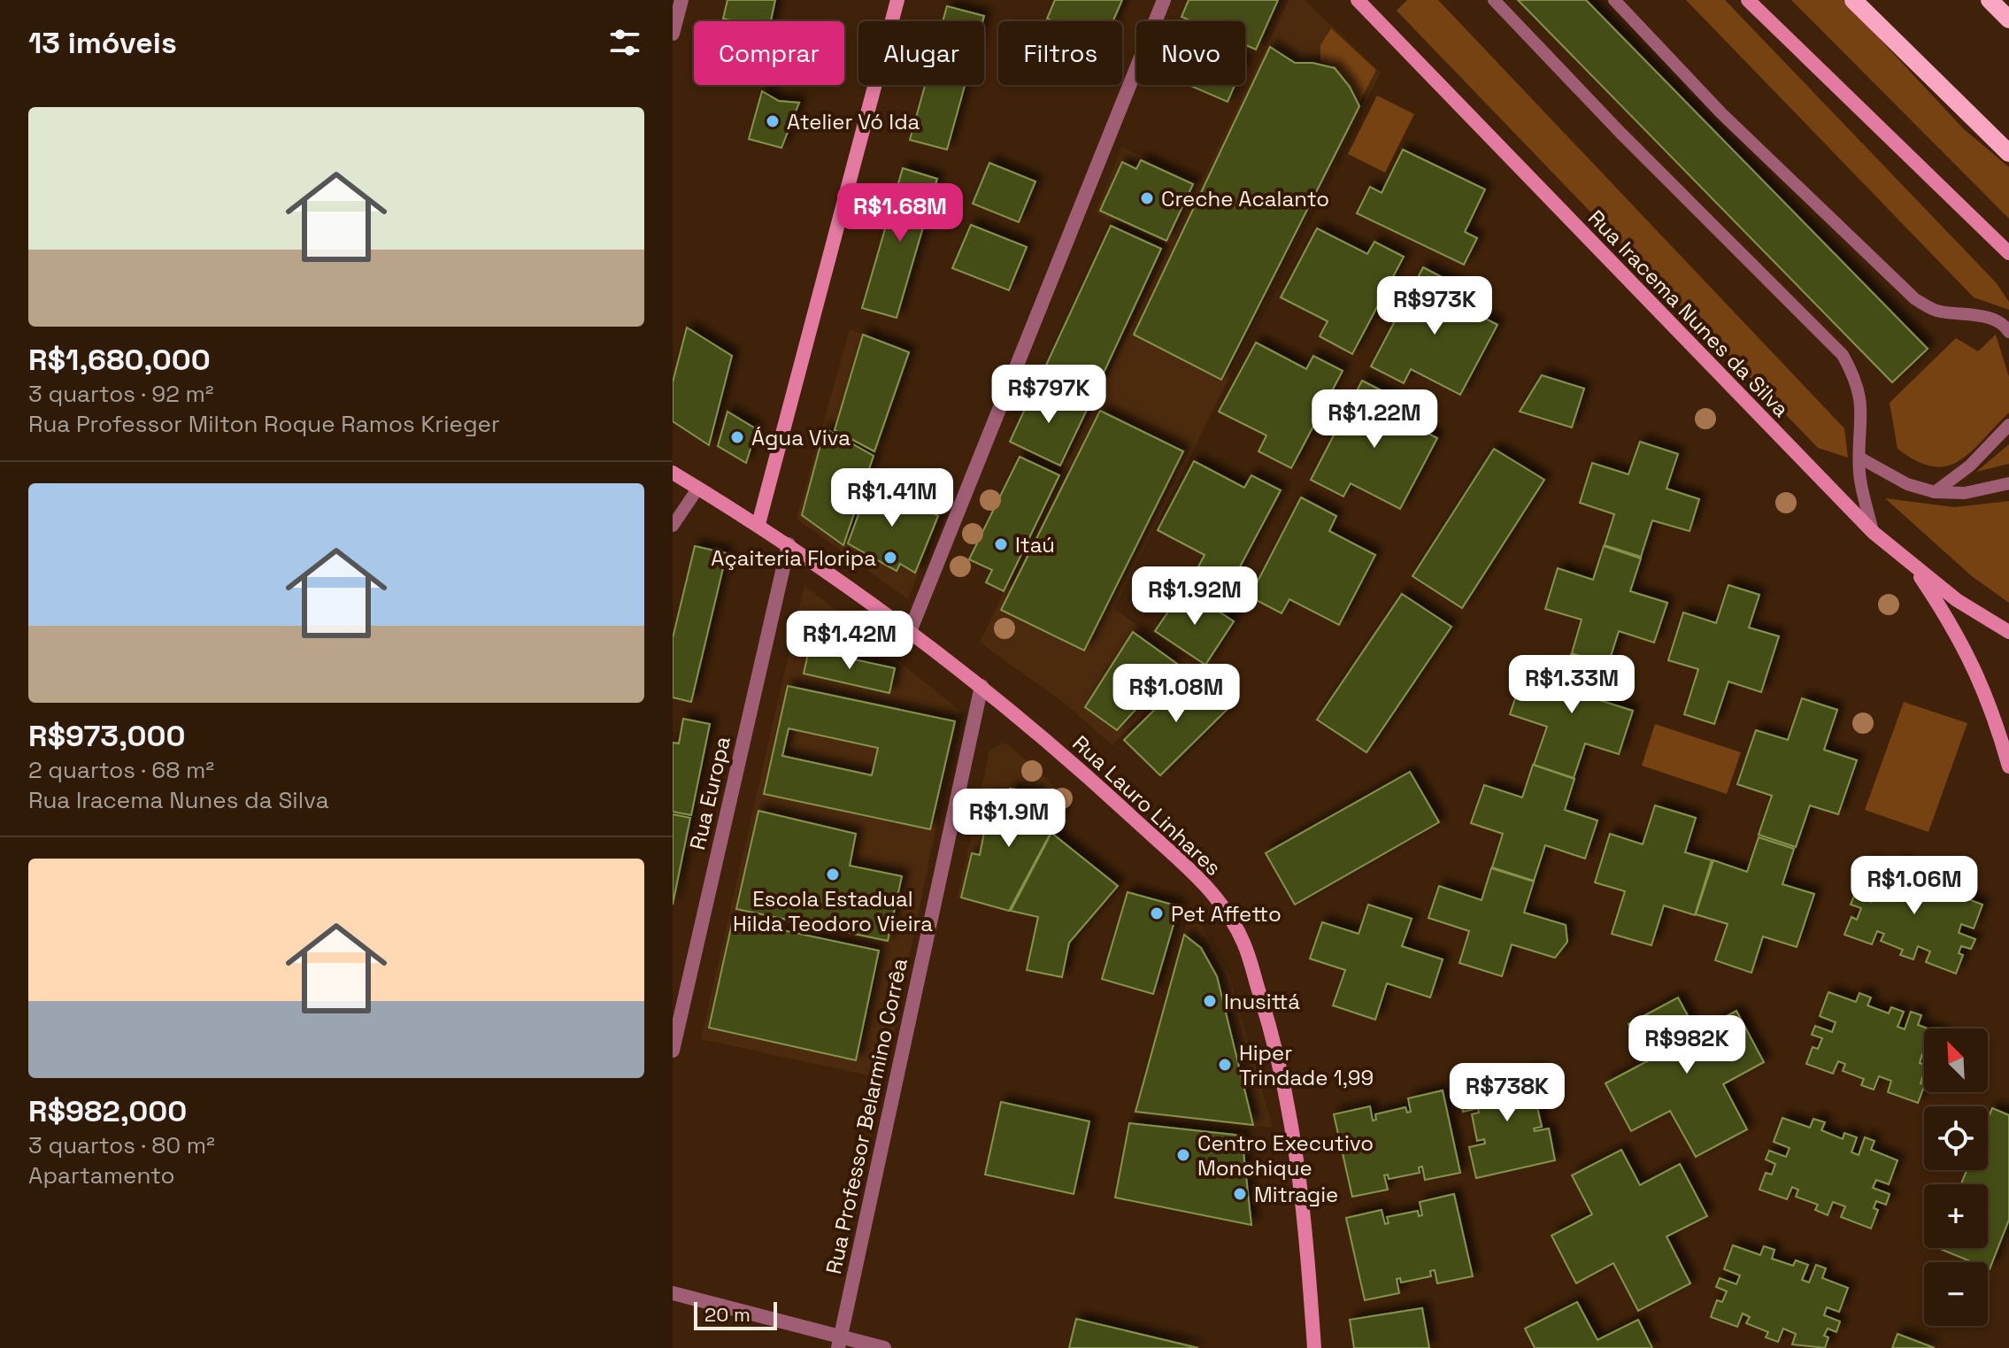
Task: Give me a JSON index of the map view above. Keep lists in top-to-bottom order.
{
  "streets": {
    "street": [
      "Rua Iracema Nunes da Silva",
      "Rua Europa",
      "Rua Lauro Linhares",
      "Rua Professor Belarmino Corrêa"
    ]
  },
  "crossings": [
    ["Rua Europa", "Rua Lauro Linhares"],
    ["Rua Lauro Linhares", "Rua Professor Belarmino Corrêa"]
  ],
  "places": [
    "Atelier Vó Ida",
    "Creche Acalanto",
    "Água Viva",
    "Itaú",
    "Açaiteria Floripa",
    "Escola Estadual Hilda Teodoro Vieira",
    "Pet Affetto",
    "Inusittá",
    "Hiper Trindade 1,99",
    "Centro Executivo Monchique",
    "Mitragie"
  ],
  "scale_bar": "20 m",
  "north": "top left",
  "page": {
    "heading": "13 imóveis",
    "chip": [
      "Comprar",
      "Alugar",
      "Filtros",
      "Novo"
    ],
    "list": [
      {
        "name": "R$1,680,000",
        "note": "3 quartos · 92 m² · Rua Professor Milton Roque Ramos Krieger"
      },
      {
        "name": "R$973,000",
        "note": "2 quartos · 68 m² · Rua Iracema Nunes da Silva"
      },
      {
        "name": "R$982,000",
        "note": "3 quartos · 80 m² · Apartamento"
      }
    ],
    "price": [
      "R$1.68M",
      "R$973K",
      "R$797K",
      "R$1.22M",
      "R$1.41M",
      "R$1.92M",
      "R$1.42M",
      "R$1.33M",
      "R$1.08M",
      "R$1.9M",
      "R$1.06M",
      "R$982K",
      "R$738K"
    ],
    "map_buttons": ["+", "−"],
    "scale": "20 m"
  }
}
